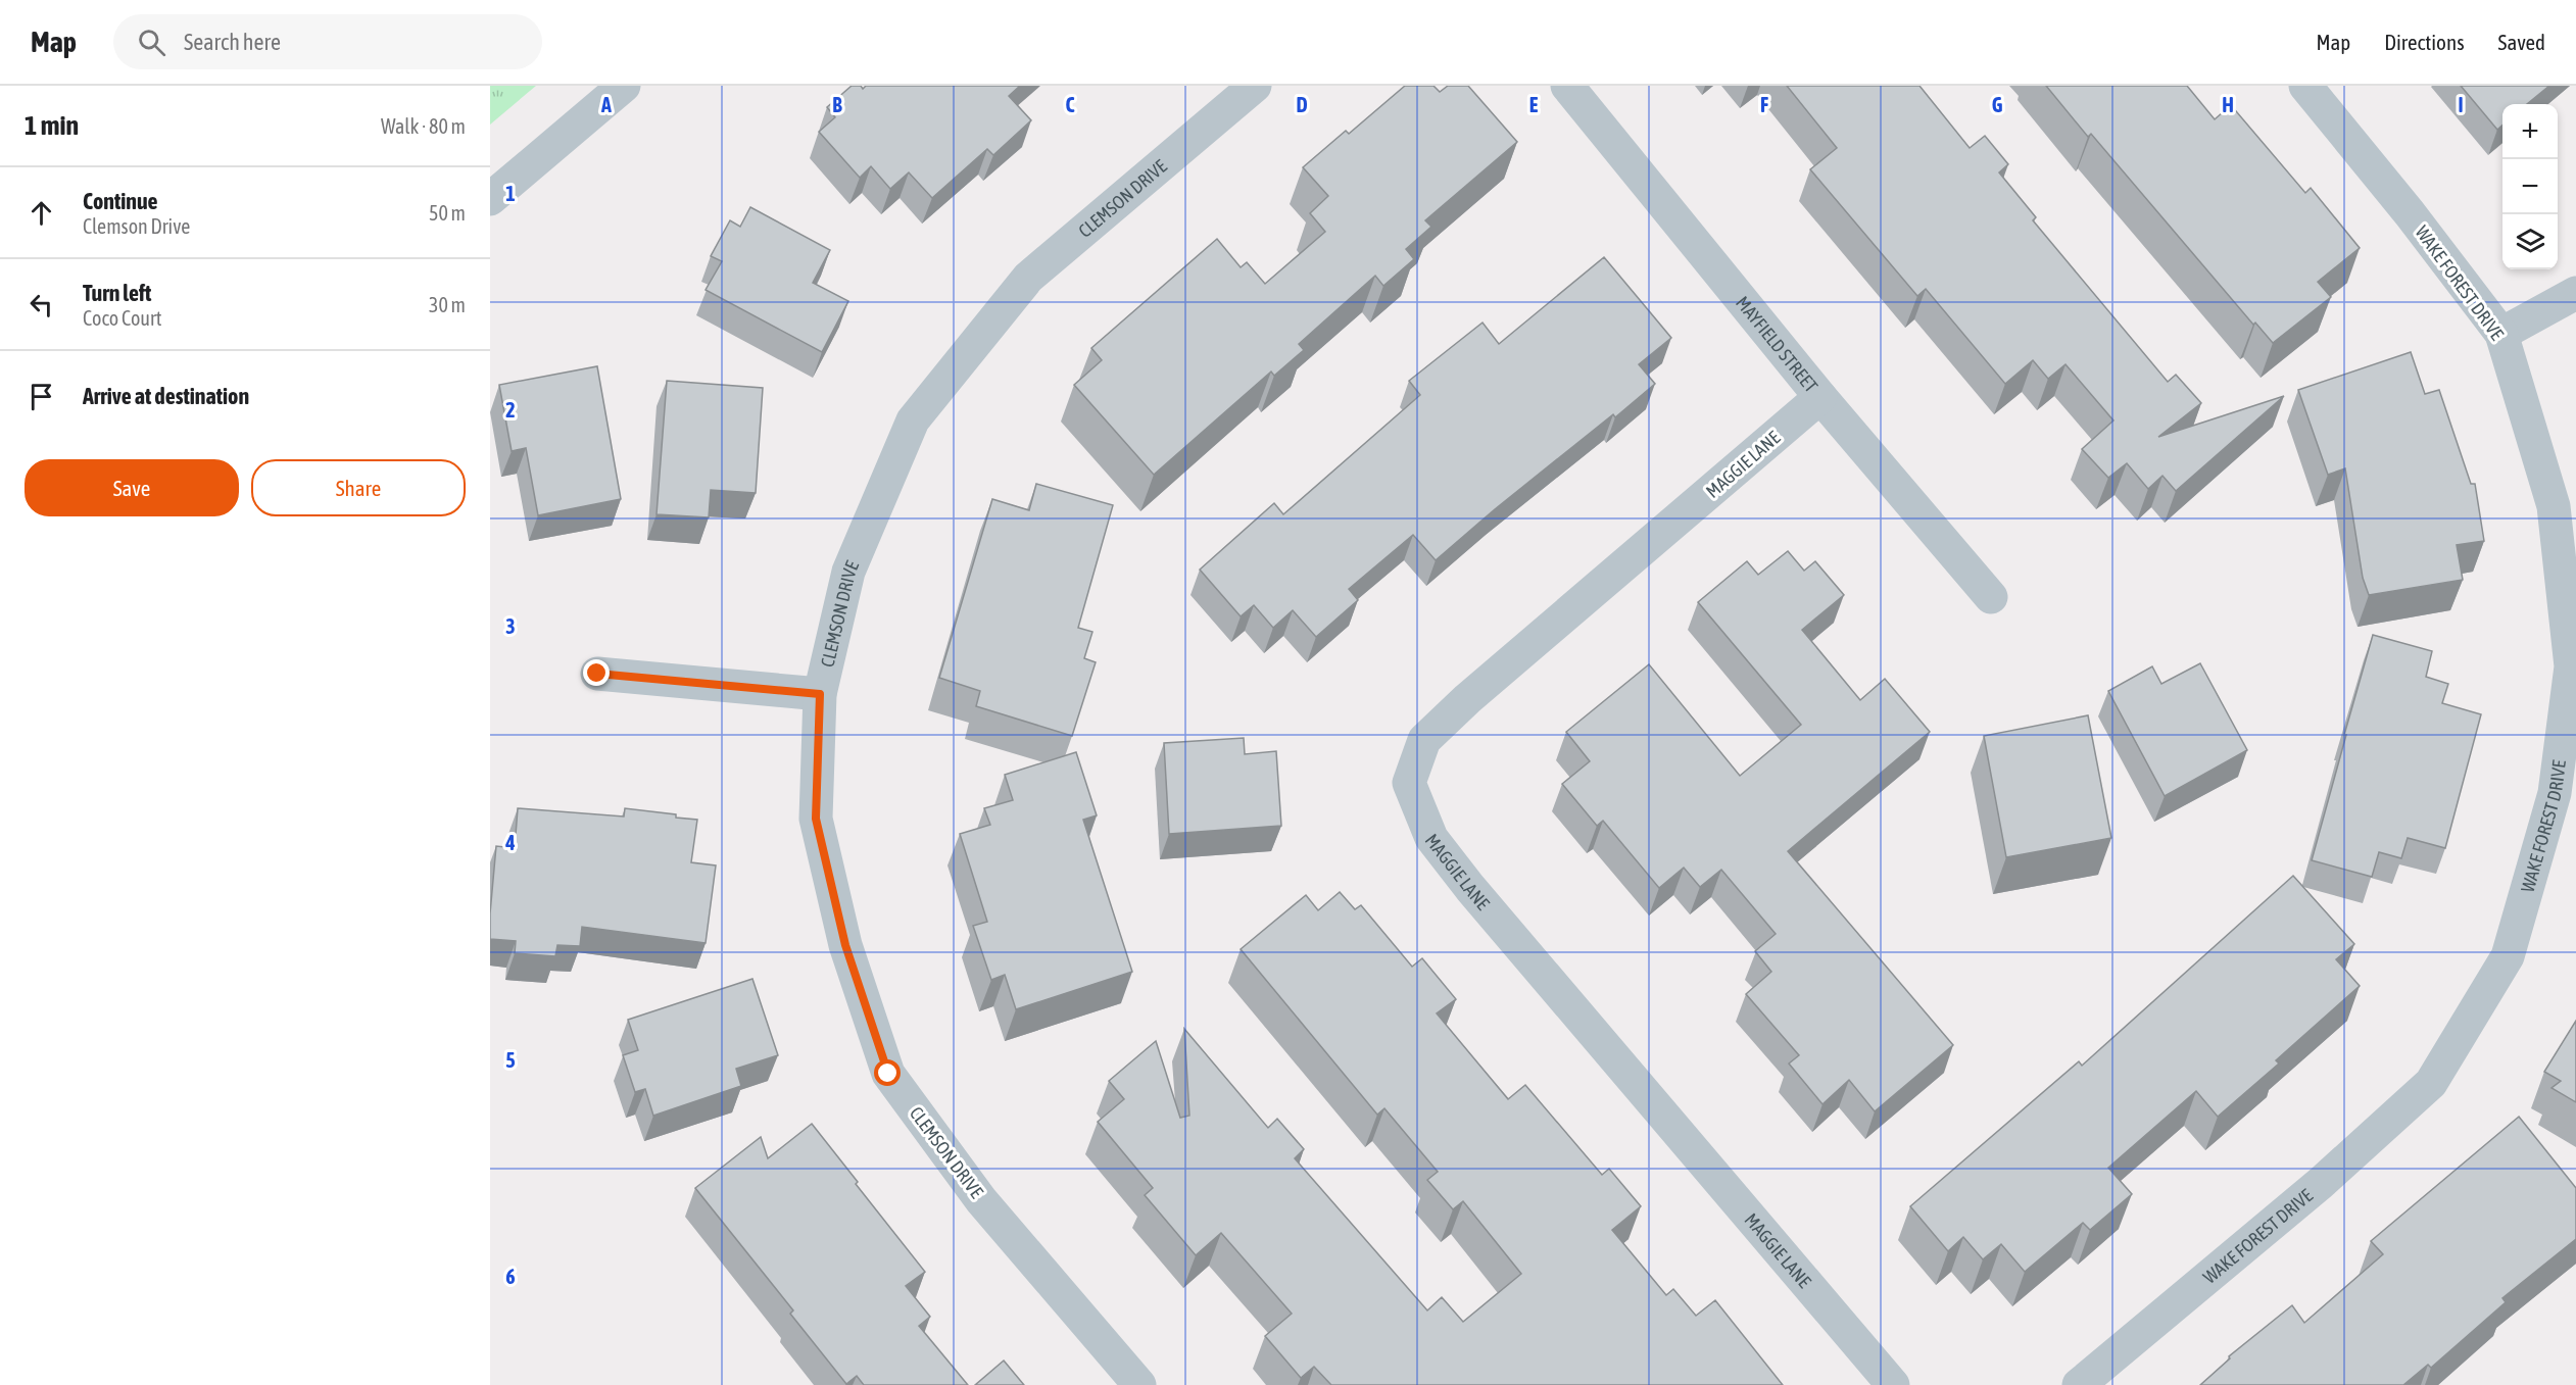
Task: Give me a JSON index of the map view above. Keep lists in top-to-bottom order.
{
  "streets": {
    "street": [
      "CLEMSON DRIVE",
      "WAKE FOREST DRIVE",
      "MAYFIELD STREET",
      "MAGGIE LANE"
    ]
  },
  "crossings": [
    ["MAYFIELD STREET", "MAGGIE LANE"]
  ],
  "page": {
    "header": "Map",
    "search": "Search here",
    "nav": ["Map", "Directions", "Saved"],
    "heading": ["1 min", "Walk · 80 m"],
    "map_buttons": ["+", "−"],
    "list": [
      ["Continue", "Clemson Drive", "50 m"],
      ["Turn left", "Coco Court", "30 m"],
      "Arrive at destination"
    ],
    "buttons": ["Save", "Share"]
  },
  "grid": {
    "columns": [
      "A",
      "B",
      "C",
      "D",
      "E",
      "F",
      "G",
      "H",
      "I"
    ],
    "rows": [
      "1",
      "2",
      "3",
      "4",
      "5",
      "6"
    ]
  }
}
